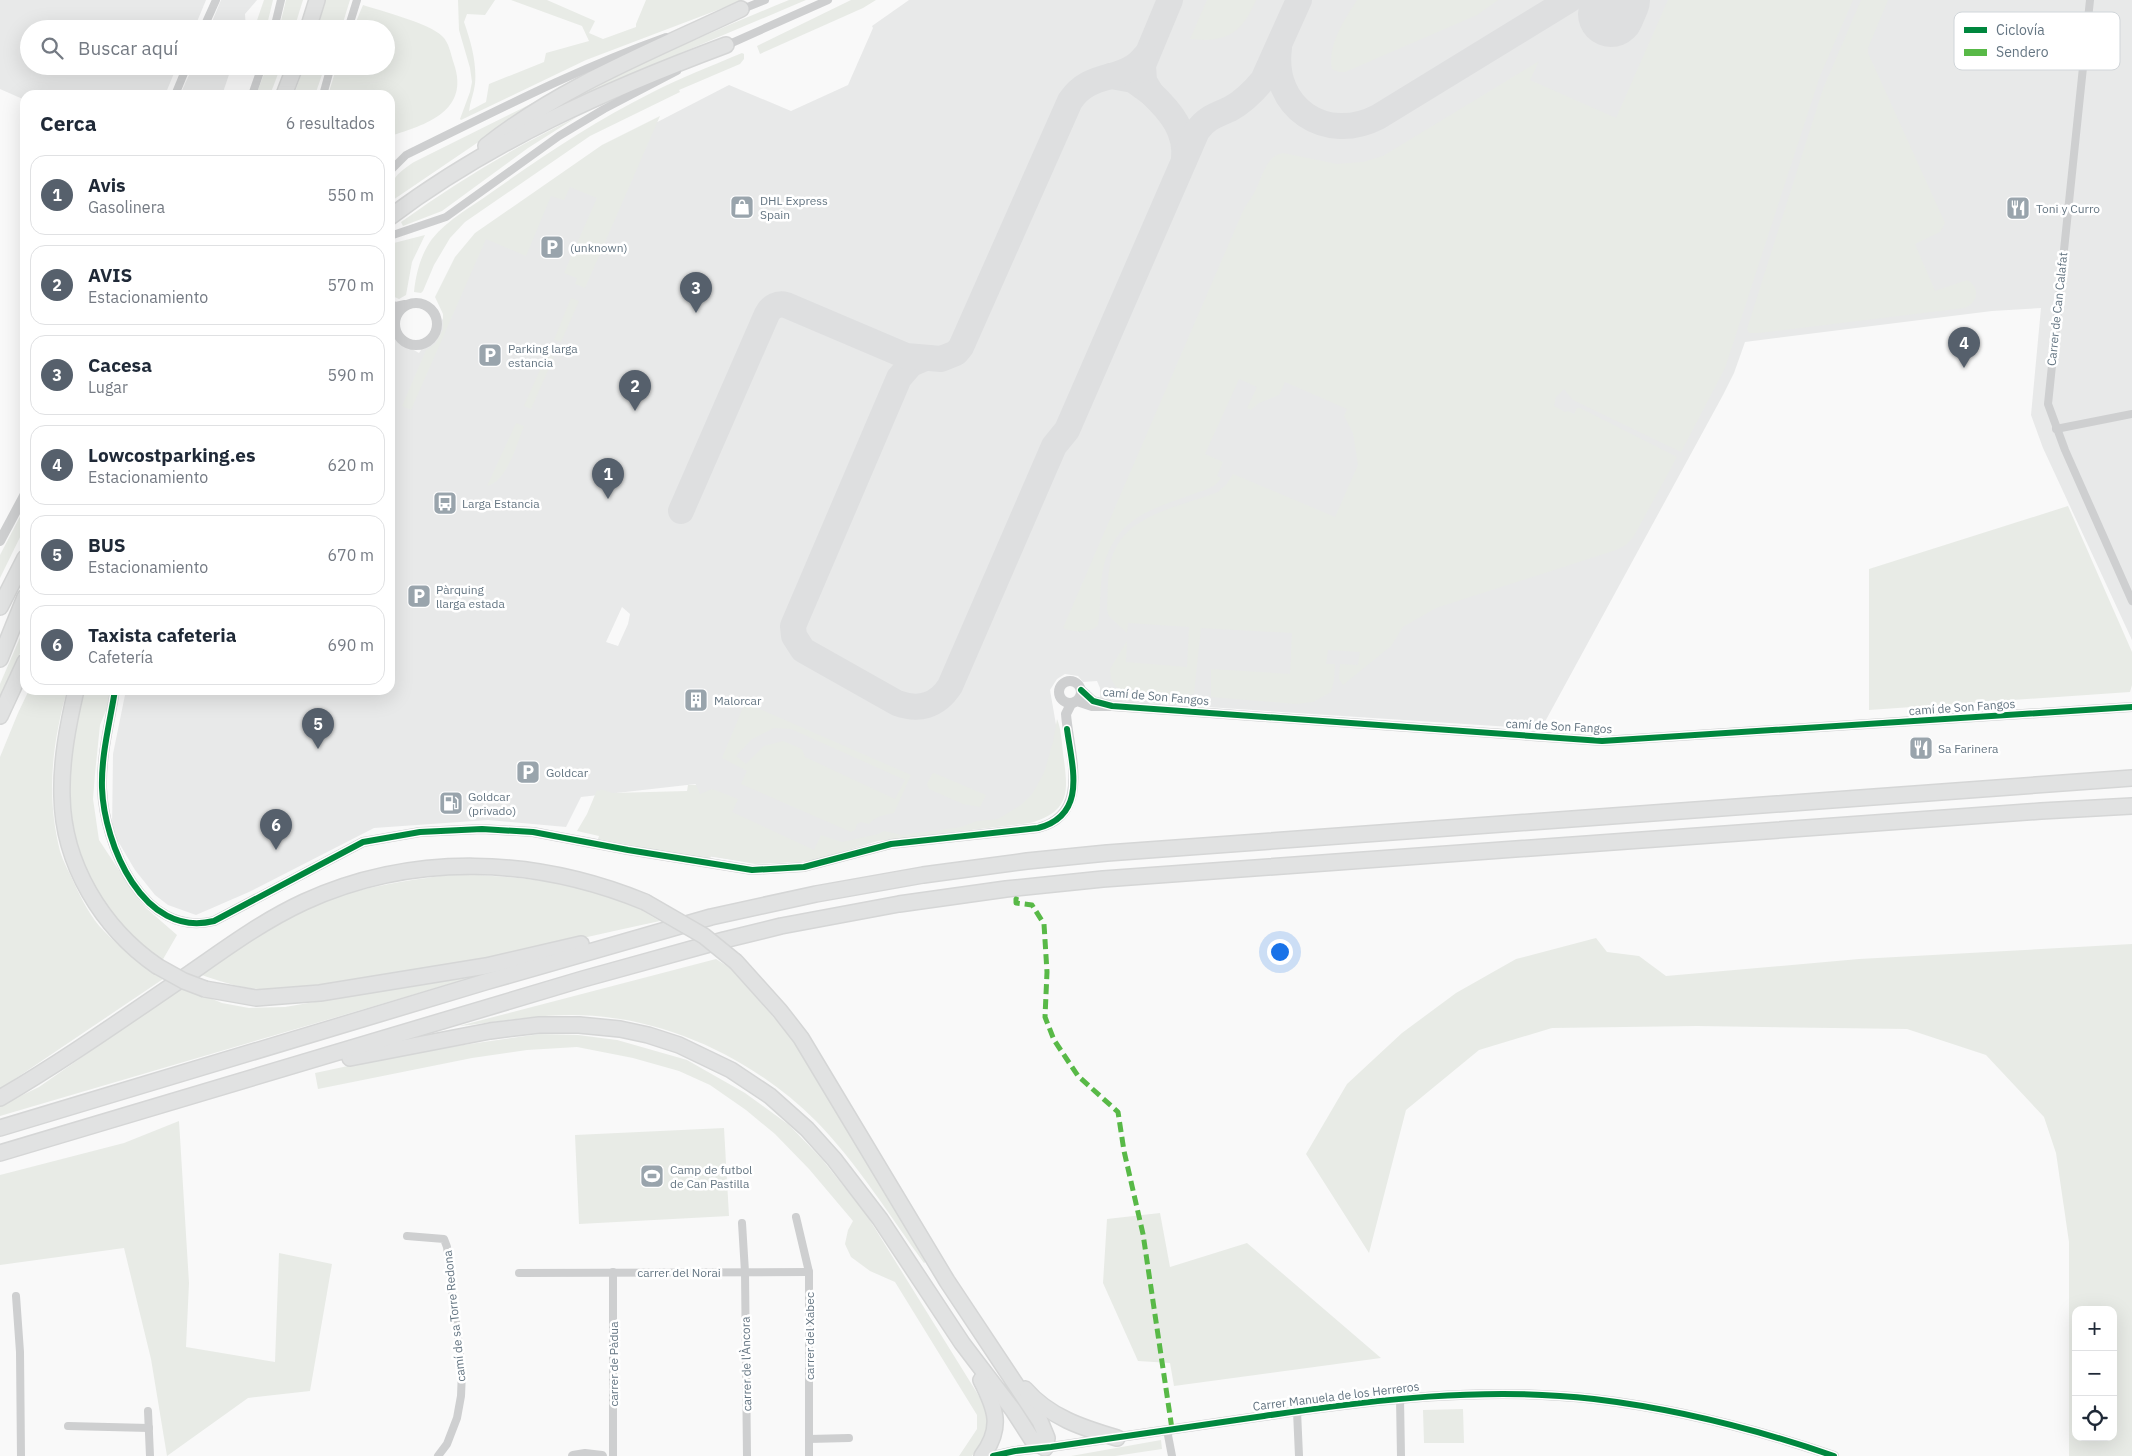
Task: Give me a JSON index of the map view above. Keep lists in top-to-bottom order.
{
  "streets": {
    "street": [
      "Carrer de Can Calafat",
      "camí de Son Fangos",
      "carrer del Norai",
      "camí de sa Torre Redona",
      "carrer del Xabec",
      "carrer de Pàdua",
      "carrer de l'Àncora",
      "Carrer Manuela de los Herreros"
    ]
  },
  "crossings": [
    ["carrer del Norai", "carrer de Pàdua"],
    ["carrer del Norai", "carrer de l'Àncora"]
  ],
  "places": {
    "shop": ["DHL Express Spain"],
    "restaurant": ["Toni y Curro", "Sa Farinera"],
    "parking": [
      "(unknown)",
      "Parking larga estancia",
      "Pàrquing llarga estada",
      "Goldcar"
    ],
    "bus stop": ["Larga Estancia"],
    "building": ["Malorcar"],
    "fuel station": ["Goldcar (privado)"],
    "sports": ["Camp de futbol de Can Pastilla"]
  },
  "legend": ["Ciclovía", "Sendero"],
  "page": {
    "search": "Buscar aquí",
    "heading": ["Cerca", "6 resultados"],
    "list": [
      {
        "mark": "1",
        "name": "Avis",
        "note": "Gasolinera",
        "value": "550 m"
      },
      {
        "mark": "2",
        "name": "AVIS",
        "note": "Estacionamiento",
        "value": "570 m"
      },
      {
        "mark": "3",
        "name": "Cacesa",
        "note": "Lugar",
        "value": "590 m"
      },
      {
        "mark": "4",
        "name": "Lowcostparking.es",
        "note": "Estacionamiento",
        "value": "620 m"
      },
      {
        "mark": "5",
        "name": "BUS",
        "note": "Estacionamiento",
        "value": "670 m"
      },
      {
        "mark": "6",
        "name": "Taxista cafeteria",
        "note": "Cafetería",
        "value": "690 m"
      }
    ],
    "pins": [
      "3",
      "4",
      "2",
      "1",
      "5",
      "6"
    ],
    "map_buttons": ["+", "−"]
  }
}
